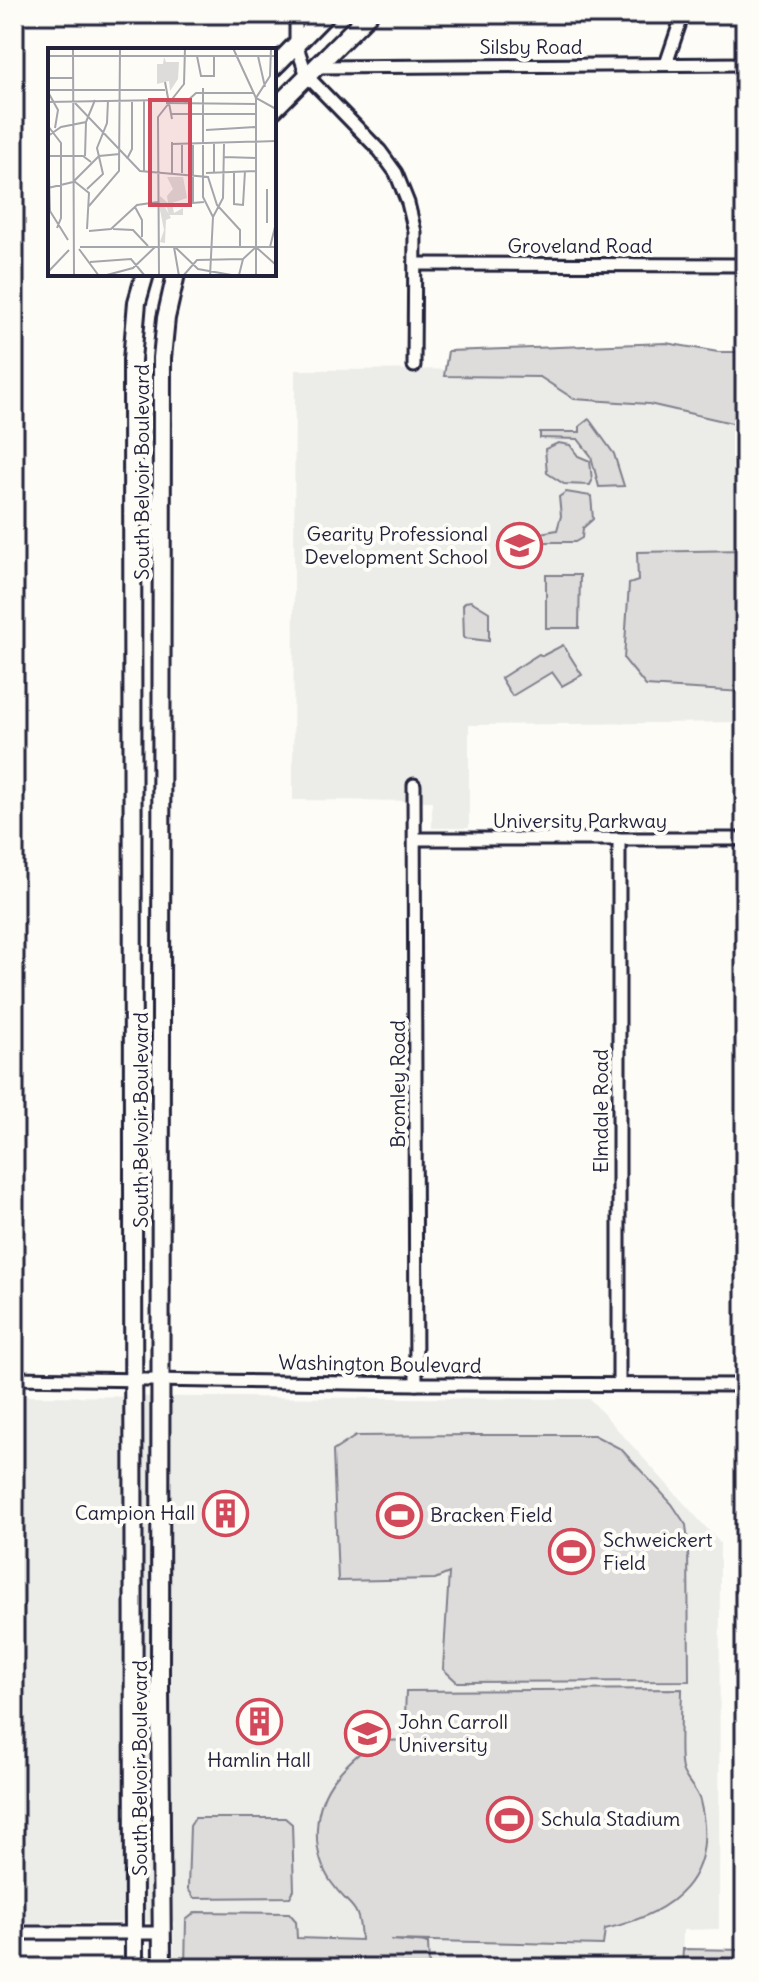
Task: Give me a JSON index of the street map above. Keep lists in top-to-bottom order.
{
  "streets": {
    "street": [
      "Silsby Road",
      "Groveland Road",
      "South Belvoir Boulevard",
      "University Parkway",
      "Bromley Road",
      "Elmdale Road",
      "Washington Boulevard"
    ]
  },
  "crossings": [
    ["South Belvoir Boulevard", "Washington Boulevard"],
    ["University Parkway", "Bromley Road"],
    ["University Parkway", "Elmdale Road"],
    ["Bromley Road", "Washington Boulevard"],
    ["Elmdale Road", "Washington Boulevard"]
  ],
  "places": {
    "school or university": ["Gearity Professional Development School", "John Carroll University"],
    "building": ["Campion Hall", "Hamlin Hall"],
    "sports": ["Bracken Field", "Schweickert Field", "Schula Stadium"]
  }
}
